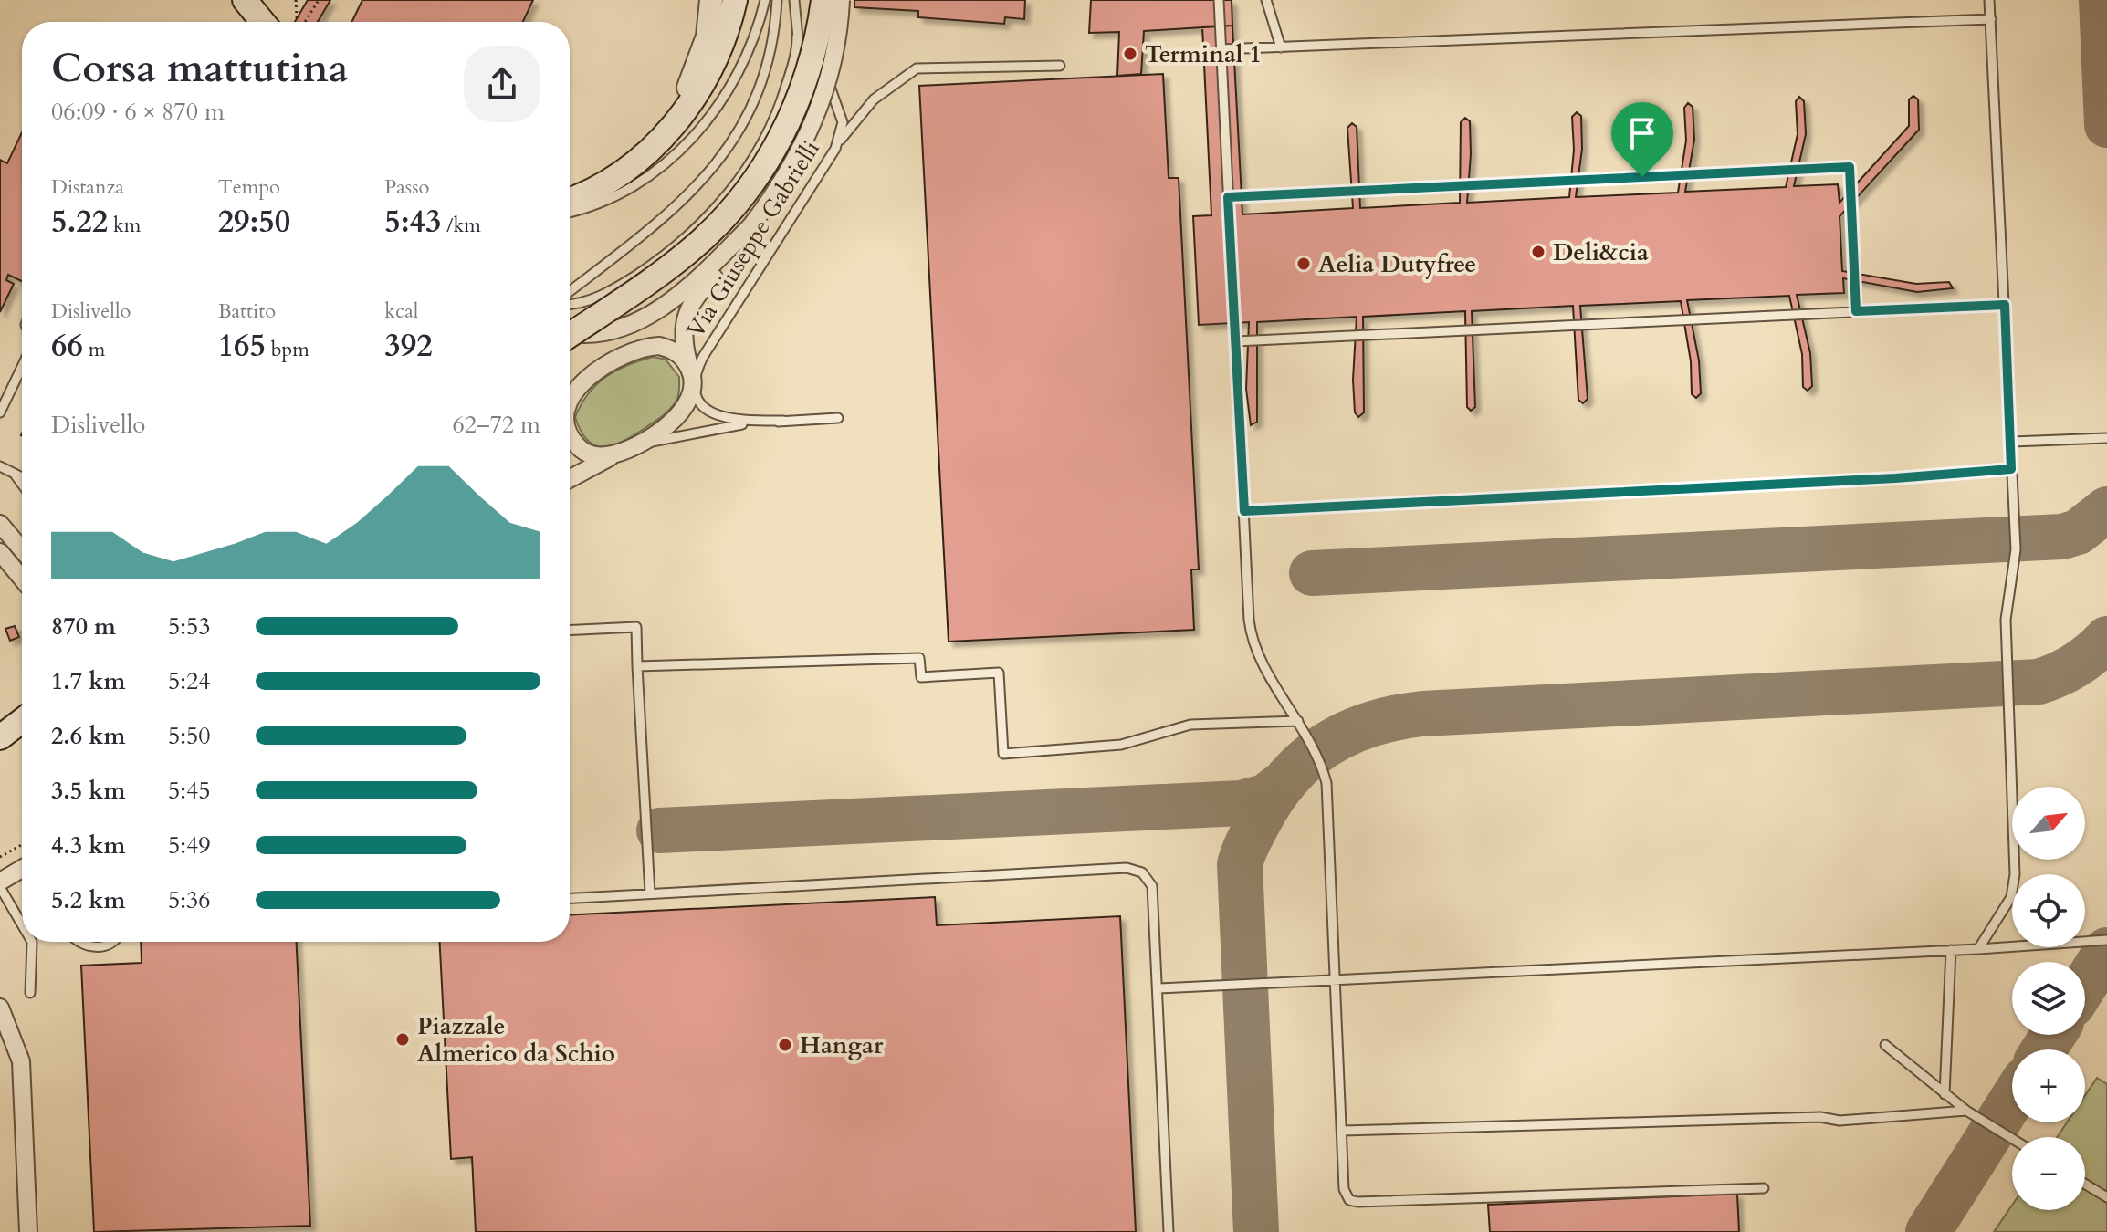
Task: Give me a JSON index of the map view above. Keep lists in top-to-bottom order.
{
  "streets": {
    "lane": ["Via Giuseppe Gabrielli"]
  },
  "places": [
    "Terminal 1",
    "Deli&cia",
    "Aelia Dutyfree",
    "Piazzale Almerico da Schio",
    "Hangar"
  ],
  "north": "top right",
  "page": {
    "heading": ["Corsa mattutina", "06:09 · 6 × 870 m"],
    "stats": [
      ["Distanza", "5.22 km"],
      ["Tempo", "29:50"],
      ["Passo", "5:43 /km"],
      ["Dislivello", "66 m"],
      ["Battito", "165 bpm"],
      ["kcal", "392"]
    ],
    "chart": ["Dislivello", "62–72 m"],
    "list": [
      {
        "name": "870 m",
        "note": "5:53"
      },
      {
        "name": "1.7 km",
        "note": "5:24"
      },
      {
        "name": "2.6 km",
        "note": "5:50"
      },
      {
        "name": "3.5 km",
        "note": "5:45"
      },
      {
        "name": "4.3 km",
        "note": "5:49"
      },
      {
        "name": "5.2 km",
        "note": "5:36"
      }
    ],
    "map_buttons": ["+", "−"]
  }
}
